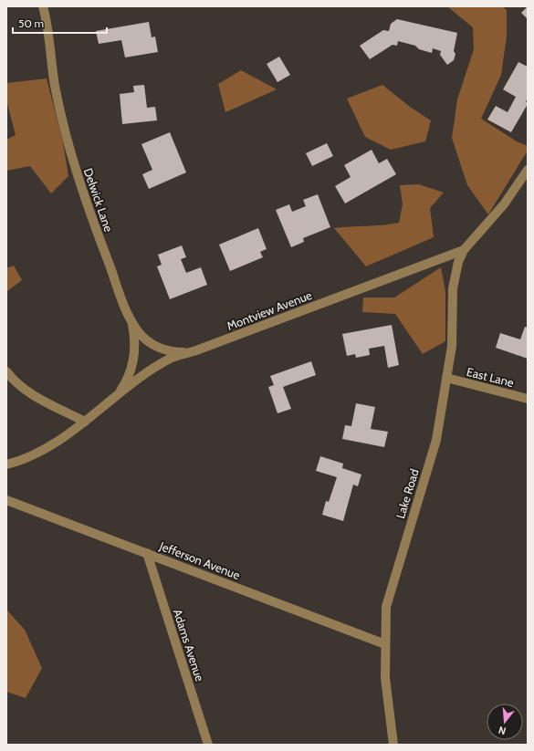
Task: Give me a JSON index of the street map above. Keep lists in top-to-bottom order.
{
  "streets": {
    "street": [
      "Delwick Lane",
      "Montview Avenue",
      "East Lane",
      "Lake Road",
      "Jefferson Avenue",
      "Adams Avenue"
    ]
  },
  "crossings": [
    ["Delwick Lane", "Montview Avenue"],
    ["Montview Avenue", "Lake Road"],
    ["East Lane", "Lake Road"],
    ["Lake Road", "Jefferson Avenue"],
    ["Jefferson Avenue", "Adams Avenue"]
  ],
  "scale_bar": "50 m",
  "north": "bottom"
}
